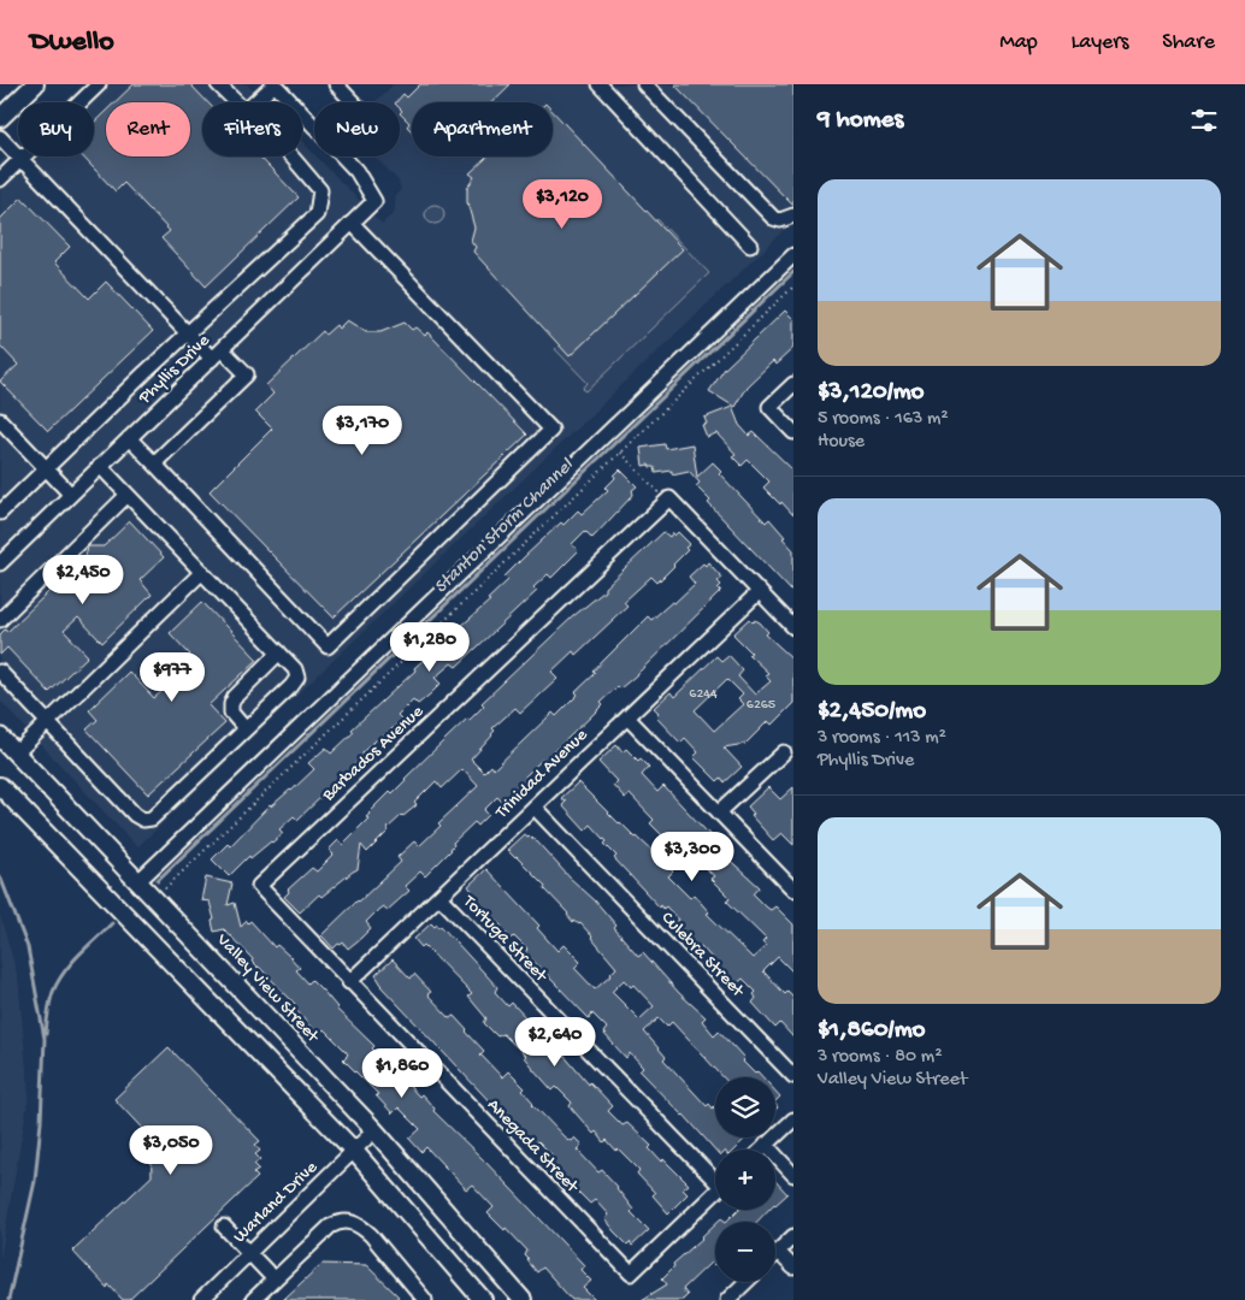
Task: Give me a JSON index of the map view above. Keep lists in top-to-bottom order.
{
  "streets": {
    "main road": ["Valley View Street"],
    "street": [
      "Phyllis Drive",
      "Barbados Avenue",
      "Trinidad Avenue",
      "Tortuga Street",
      "Culebra Street",
      "Anegada Street",
      "Warland Drive"
    ]
  },
  "crossings": [
    ["Barbados Avenue", "Anegada Street"],
    ["Trinidad Avenue", "Tortuga Street"],
    ["Trinidad Avenue", "Culebra Street"],
    ["Trinidad Avenue", "Anegada Street"],
    ["Valley View Street", "Warland Drive"]
  ],
  "water": ["Stanton Storm Channel"],
  "house_numbers": ["6244", "6265"],
  "page": {
    "header": "Dwello",
    "nav": ["Map", "Layers", "Share"],
    "heading": "9 homes",
    "chip": [
      "Buy",
      "Rent",
      "Filters",
      "New",
      "Apartment"
    ],
    "list": [
      {
        "name": "$3,120/mo",
        "note": "5 rooms · 163 m² · House"
      },
      {
        "name": "$2,450/mo",
        "note": "3 rooms · 113 m² · Phyllis Drive"
      },
      {
        "name": "$1,860/mo",
        "note": "3 rooms · 80 m² · Valley View Street"
      }
    ],
    "price": [
      "$3,120",
      "$3,170",
      "$2,450",
      "$1,280",
      "$977",
      "$3,300",
      "$2,640",
      "$1,860",
      "$3,050"
    ],
    "map_buttons": ["+", "−"]
  }
}
